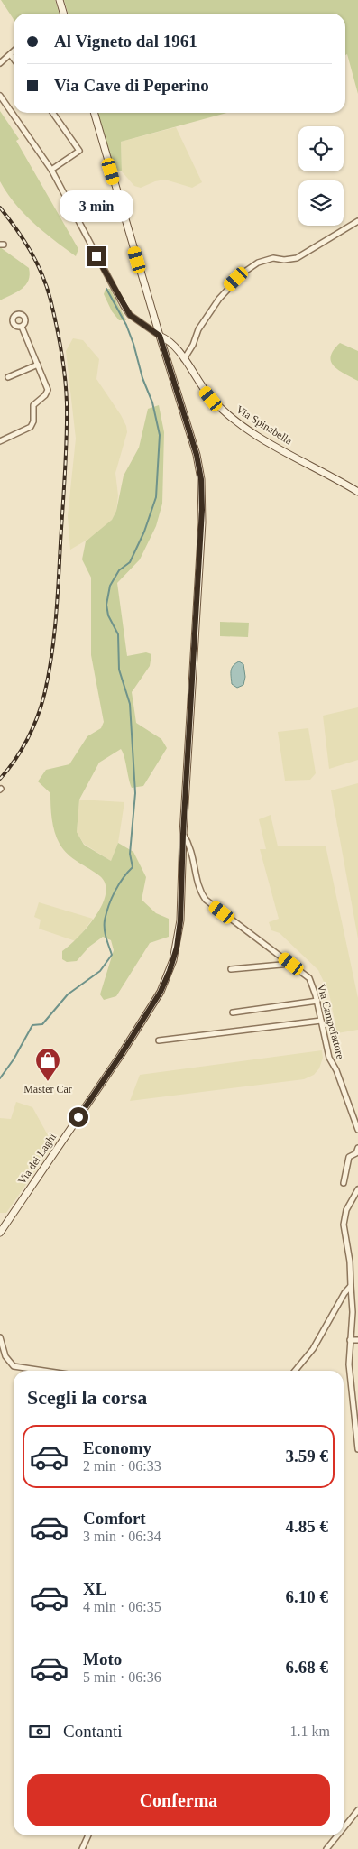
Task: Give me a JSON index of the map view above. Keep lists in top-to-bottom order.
{
  "streets": {
    "main road": ["Via Spinabella", "Via dei Laghi"],
    "street": ["Via Campofattore"]
  },
  "crossings": [
    ["Via Spinabella", "Via dei Laghi"],
    ["Via Campofattore", "Via dei Laghi"]
  ],
  "places": {
    "shop": ["Master Car"]
  },
  "page": {
    "banner": ["Al Vigneto dal 1961", "Via Cave di Peperino"],
    "bubble": "3 min",
    "heading": "Scegli la corsa",
    "list": [
      {
        "name": "Economy",
        "note": "2 min · 06:33",
        "value": "3.59 €"
      },
      {
        "name": "Comfort",
        "note": "3 min · 06:34",
        "value": "4.85 €"
      },
      {
        "name": "XL",
        "note": "4 min · 06:35",
        "value": "6.10 €"
      },
      {
        "name": "Moto",
        "note": "5 min · 06:36",
        "value": "6.68 €"
      }
    ],
    "pay": ["Contanti", "1.1 km"],
    "buttons": "Conferma"
  }
}
